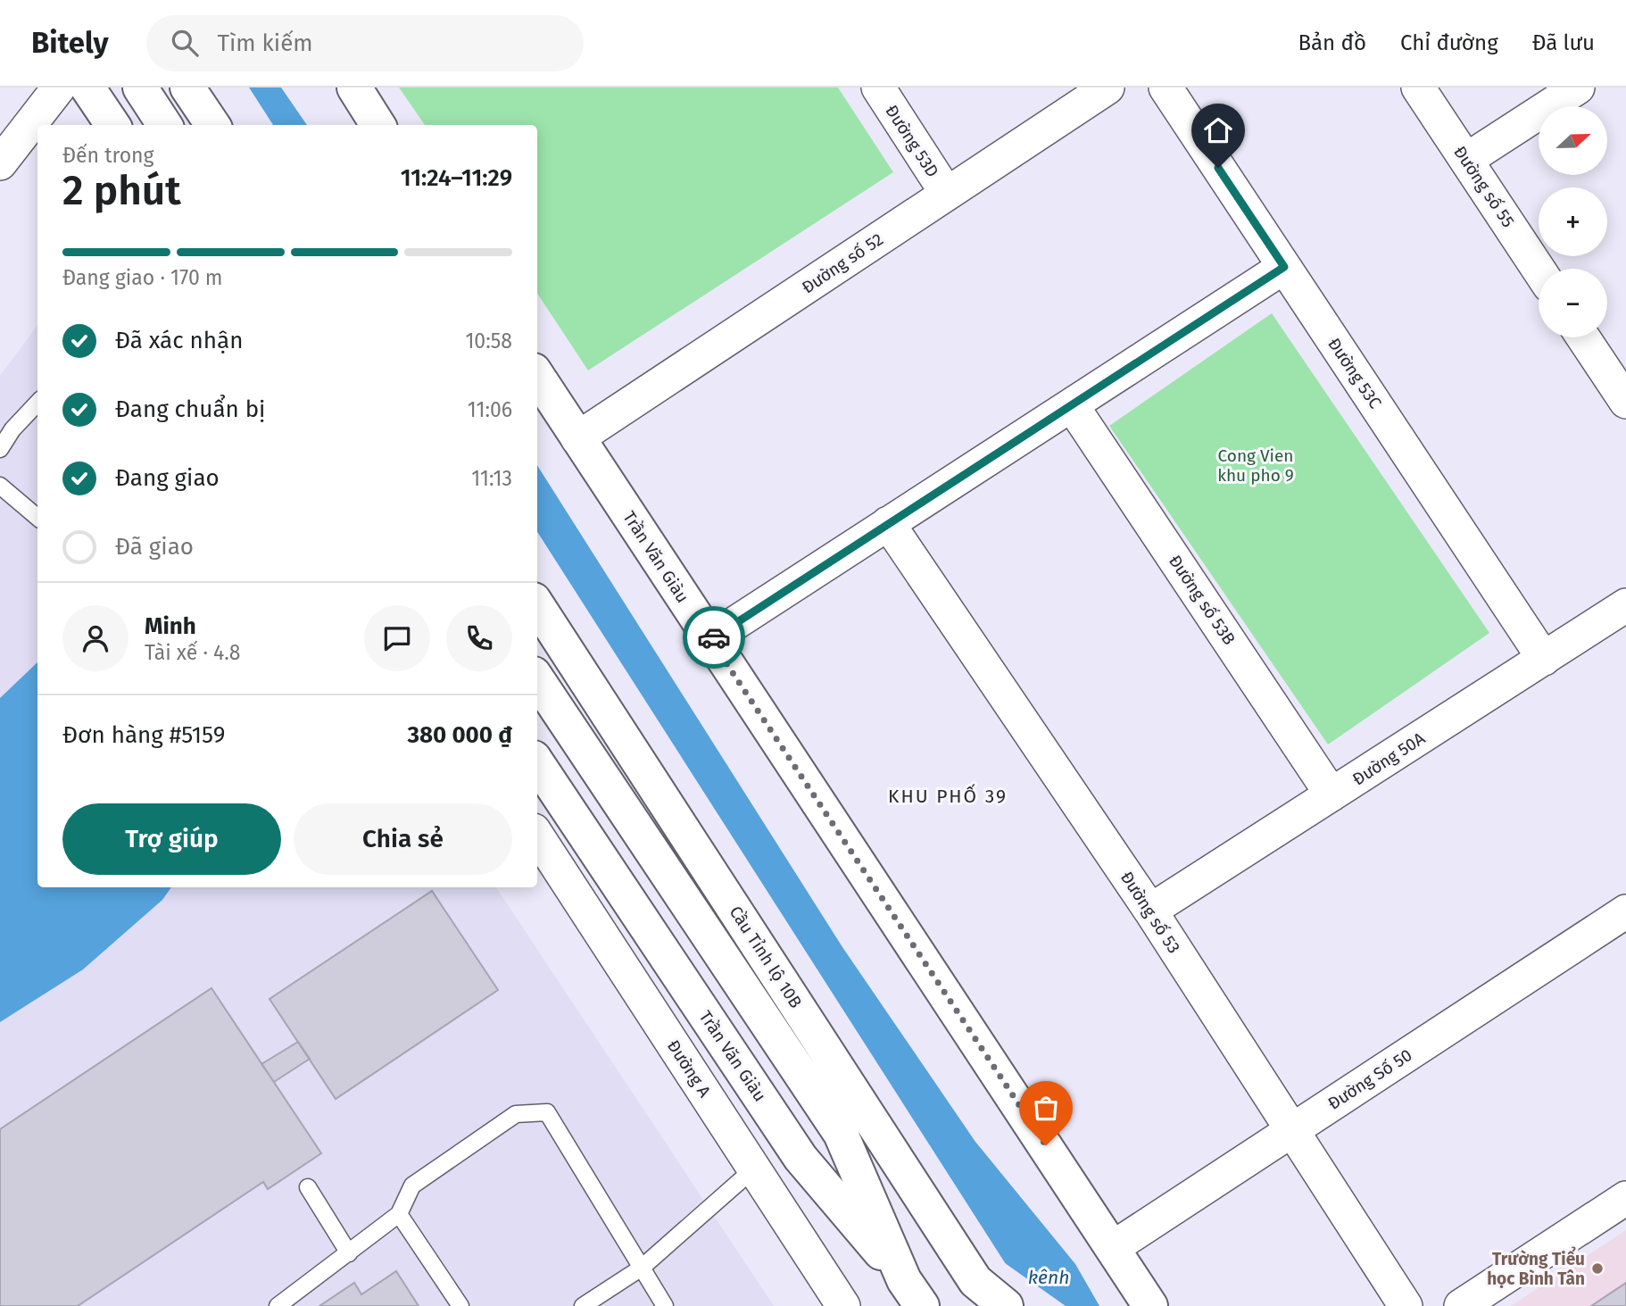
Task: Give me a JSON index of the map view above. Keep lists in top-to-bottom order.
{
  "streets": {
    "main road": ["Trần Văn Giàu", "Cầu Tỉnh lộ 10B"],
    "street": [
      "Đường 53D",
      "Đường số 55",
      "Đường số 52",
      "Đường 53C",
      "Đường số 53B",
      "Đường 50A",
      "Đường số 53",
      "Đường A",
      "Đường Số 50"
    ]
  },
  "crossings": [
    ["Đường 53D", "Đường số 52"],
    ["Đường số 52", "Trần Văn Giàu"],
    ["Đường 53C", "Đường 50A"],
    ["Trần Văn Giàu", "Cầu Tỉnh lộ 10B"],
    ["Trần Văn Giàu", "Đường Số 50"],
    ["Đường số 53B", "Đường 50A"],
    ["Đường 50A", "Đường số 53"],
    ["Đường số 53", "Đường Số 50"]
  ],
  "districts": ["KHU PHỐ 39"],
  "water": ["kênh"],
  "parks": ["Cong Vien khu pho 9"],
  "places": ["Trường Tiểu học Bình Tân"],
  "north": "right",
  "page": {
    "header": "Bitely",
    "search": "Tìm kiếm",
    "nav": ["Bản đồ", "Chỉ đường", "Đã lưu"],
    "map_buttons": ["+", "−"],
    "heading": ["2 phút", "Đến trong", "11:24–11:29"],
    "panel": [
      "Minh",
      "Tài xế · 4.8",
      "Đơn hàng #5159",
      "380 000 ₫"
    ],
    "bar": "Đang giao · 170 m",
    "list": [
      ["Đã xác nhận", "10:58"],
      ["Đang chuẩn bị", "11:06"],
      ["Đang giao", "11:13"],
      "Đã giao"
    ],
    "buttons": ["Trợ giúp", "Chia sẻ"]
  }
}
